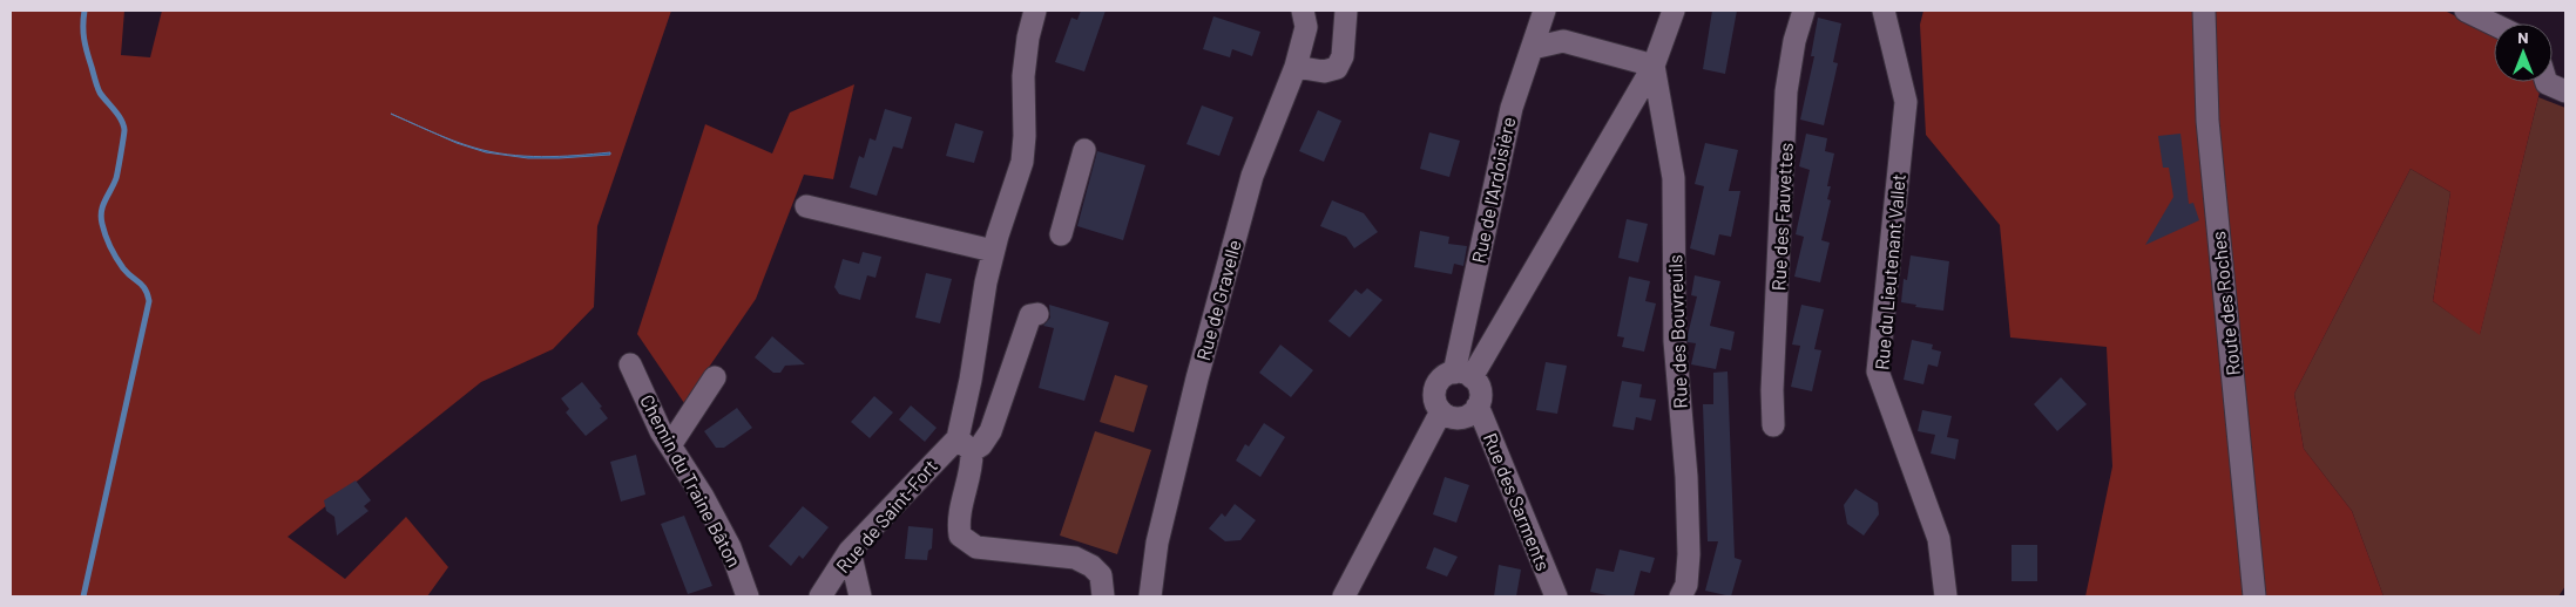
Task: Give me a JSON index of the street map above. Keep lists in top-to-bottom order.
{
  "streets": {
    "street": [
      "Rue de l'Ardoisière",
      "Rue des Fauvettes",
      "Rue du Lieutenant Vallet",
      "Rue de Gravelle",
      "Route des Roches",
      "Rue des Bouvreuils",
      "Chemin du Traine Bâton",
      "Rue des Sarments",
      "Rue de Saint-Fort"
    ]
  },
  "crossings": [
    ["Rue de l'Ardoisière", "Rue des Sarments"]
  ],
  "north": "top"
}
